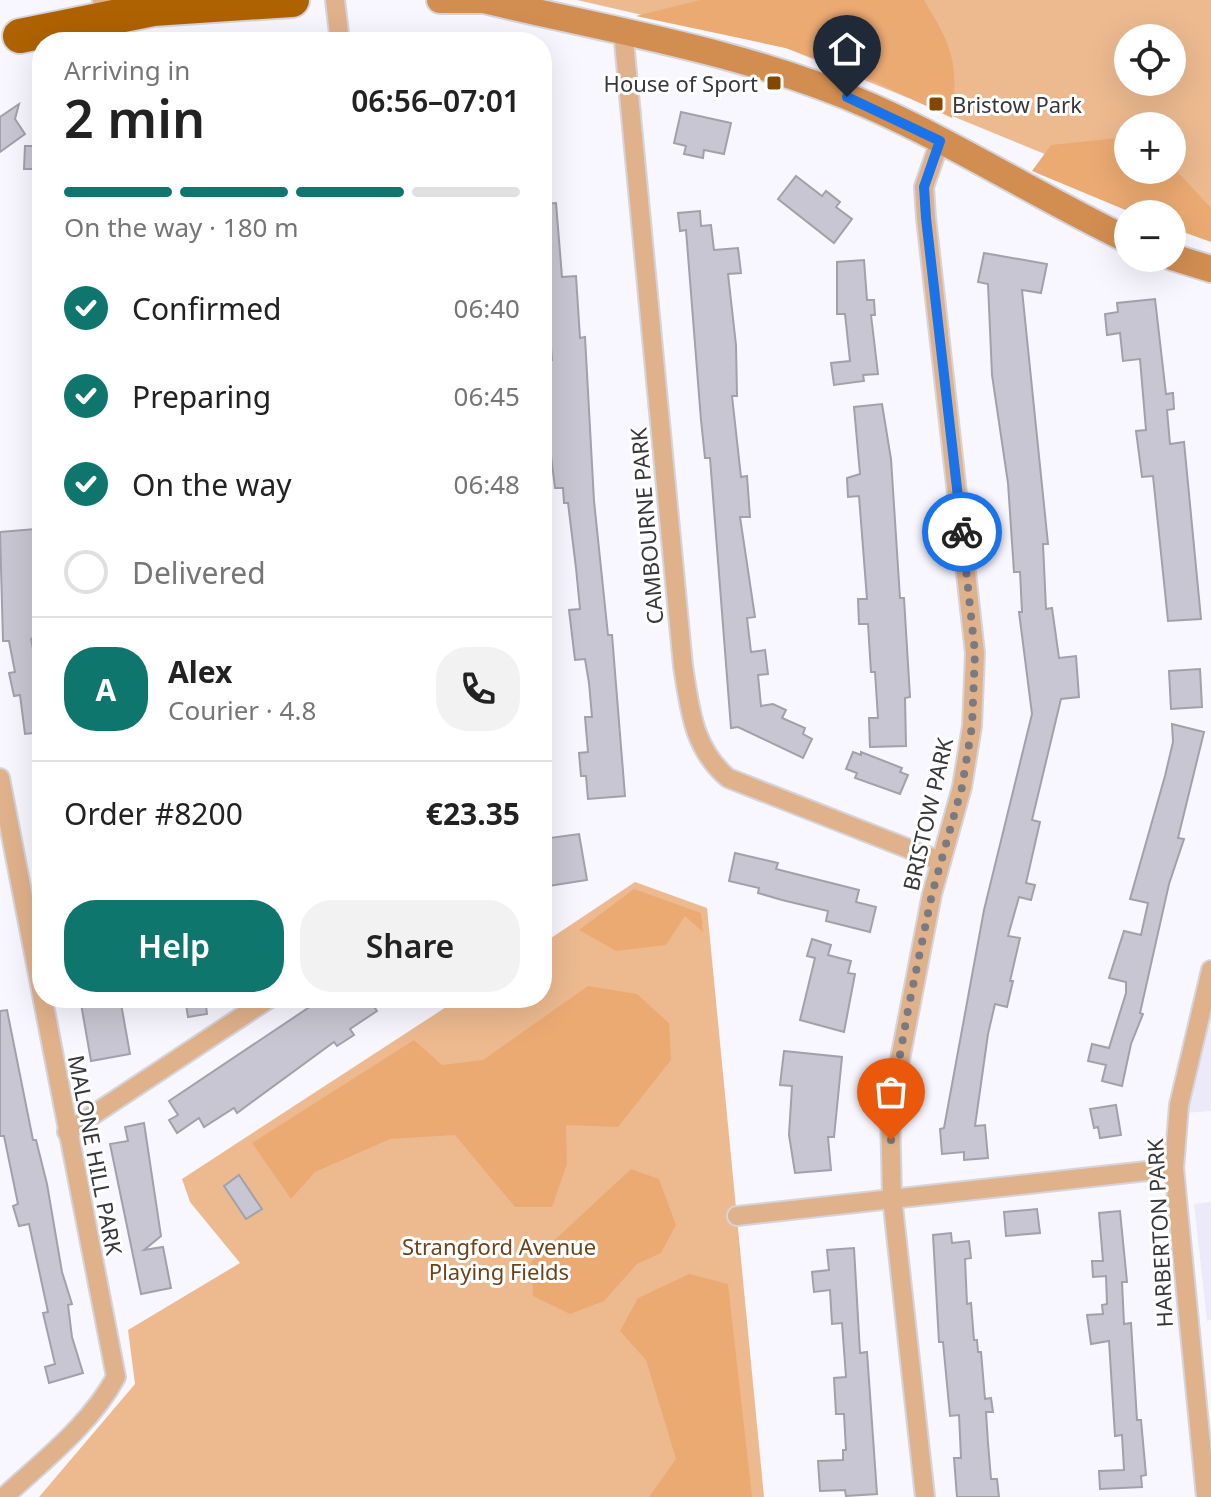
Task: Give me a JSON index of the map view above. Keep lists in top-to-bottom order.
{
  "streets": {
    "street": [
      "CAMBOURNE PARK",
      "BRISTOW PARK",
      "MALONE HILL PARK",
      "HARBERTON PARK"
    ]
  },
  "crossings": [
    ["CAMBOURNE PARK", "BRISTOW PARK"]
  ],
  "parks": ["Strangford Avenue Playing Fields"],
  "places": {
    "transit": ["House of Sport", "Bristow Park"]
  },
  "page": {
    "map_buttons": ["+", "−"],
    "heading": ["2 min", "Arriving in", "06:56–07:01"],
    "panel": [
      "Alex",
      "Courier · 4.8",
      "Order #8200",
      "€23.35"
    ],
    "bar": "On the way · 180 m",
    "list": [
      ["Confirmed", "06:40"],
      ["Preparing", "06:45"],
      ["On the way", "06:48"],
      "Delivered"
    ],
    "round": "A",
    "buttons": ["Help", "Share"]
  }
}
